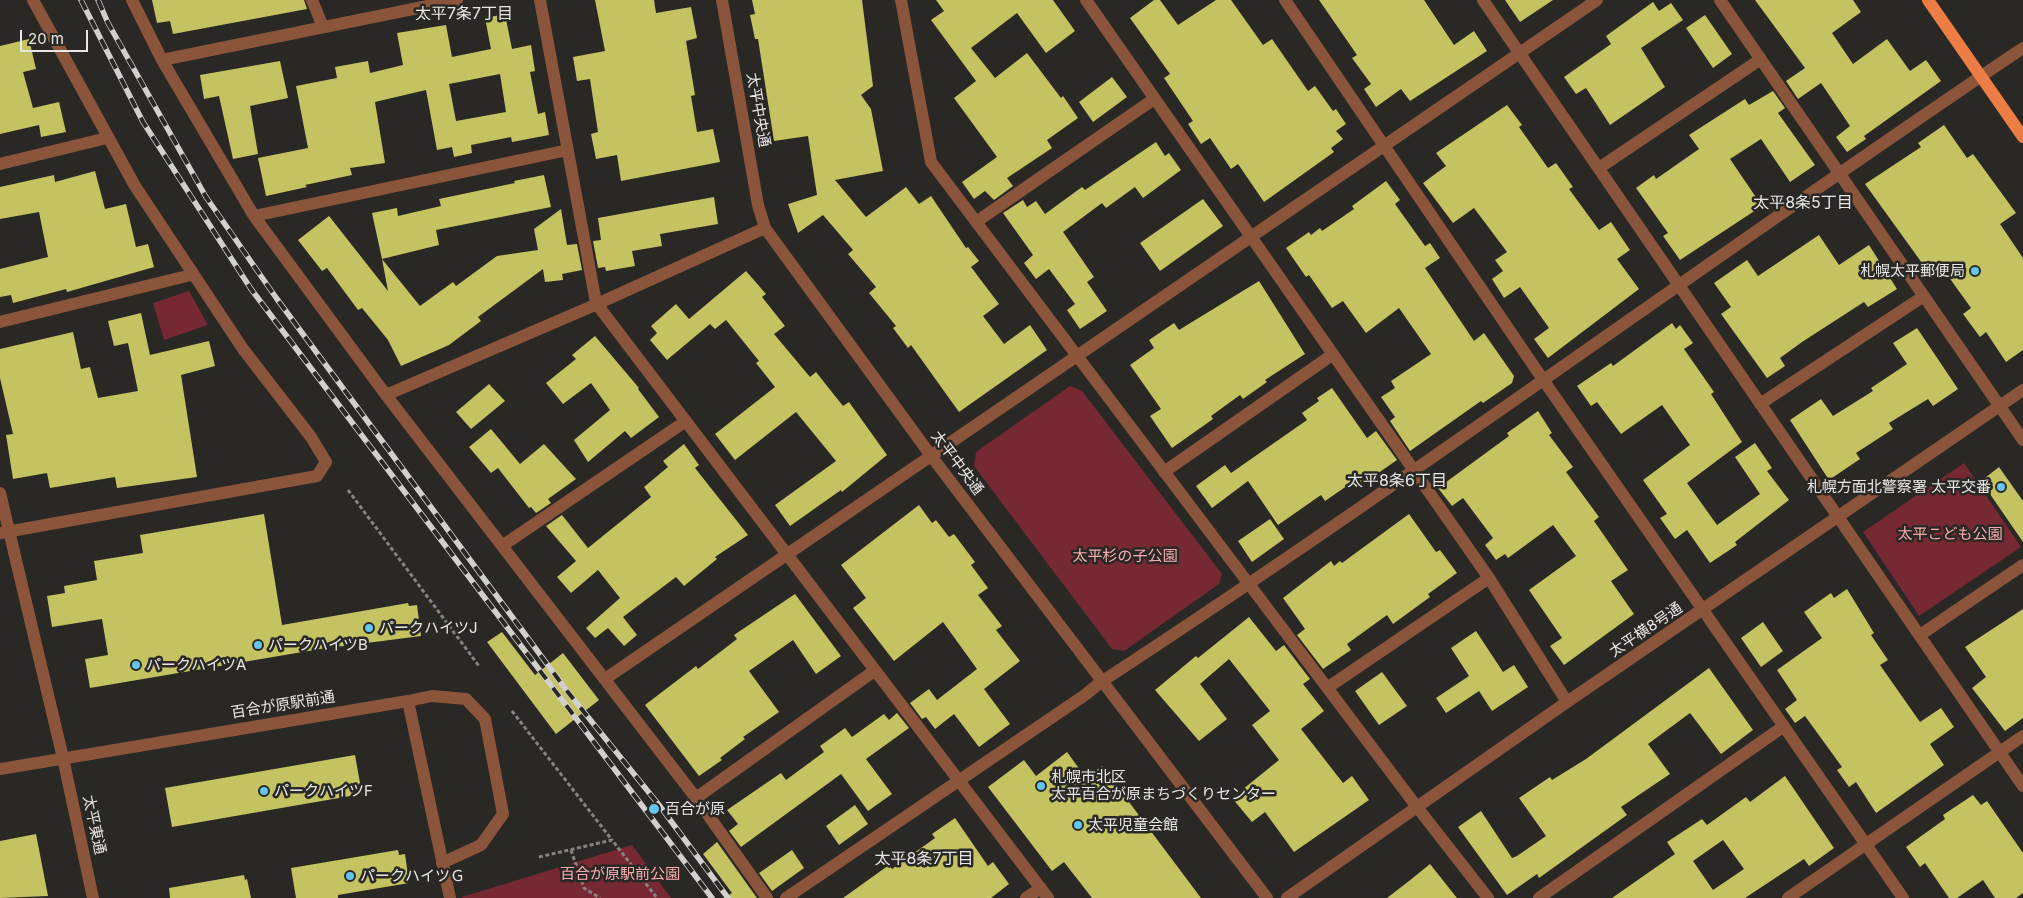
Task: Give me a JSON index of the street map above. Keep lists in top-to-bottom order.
{
  "streets": {
    "street": [
      "太平中央通",
      "太平横8号通",
      "百合が原駅前通",
      "太平東通"
    ]
  },
  "crossings": [
    ["百合が原駅前通", "太平東通"]
  ],
  "districts": [
    "太平7条7丁目",
    "太平8条5丁目",
    "太平8条6丁目",
    "太平8条7丁目"
  ],
  "parks": ["太平こども公園", "太平杉の子公園", "百合が原駅前公園"],
  "places": [
    "札幌太平郵便局",
    "札幌方面北警察署 太平交番",
    "パークハイツJ",
    "パークハイツB",
    "パークハイツA",
    "札幌市北区 太平百合が原まちづくりセンター",
    "パークハイツF",
    "百合が原",
    "太平児童会館",
    "パークハイツＧ"
  ],
  "scale_bar": "20 m"
}
